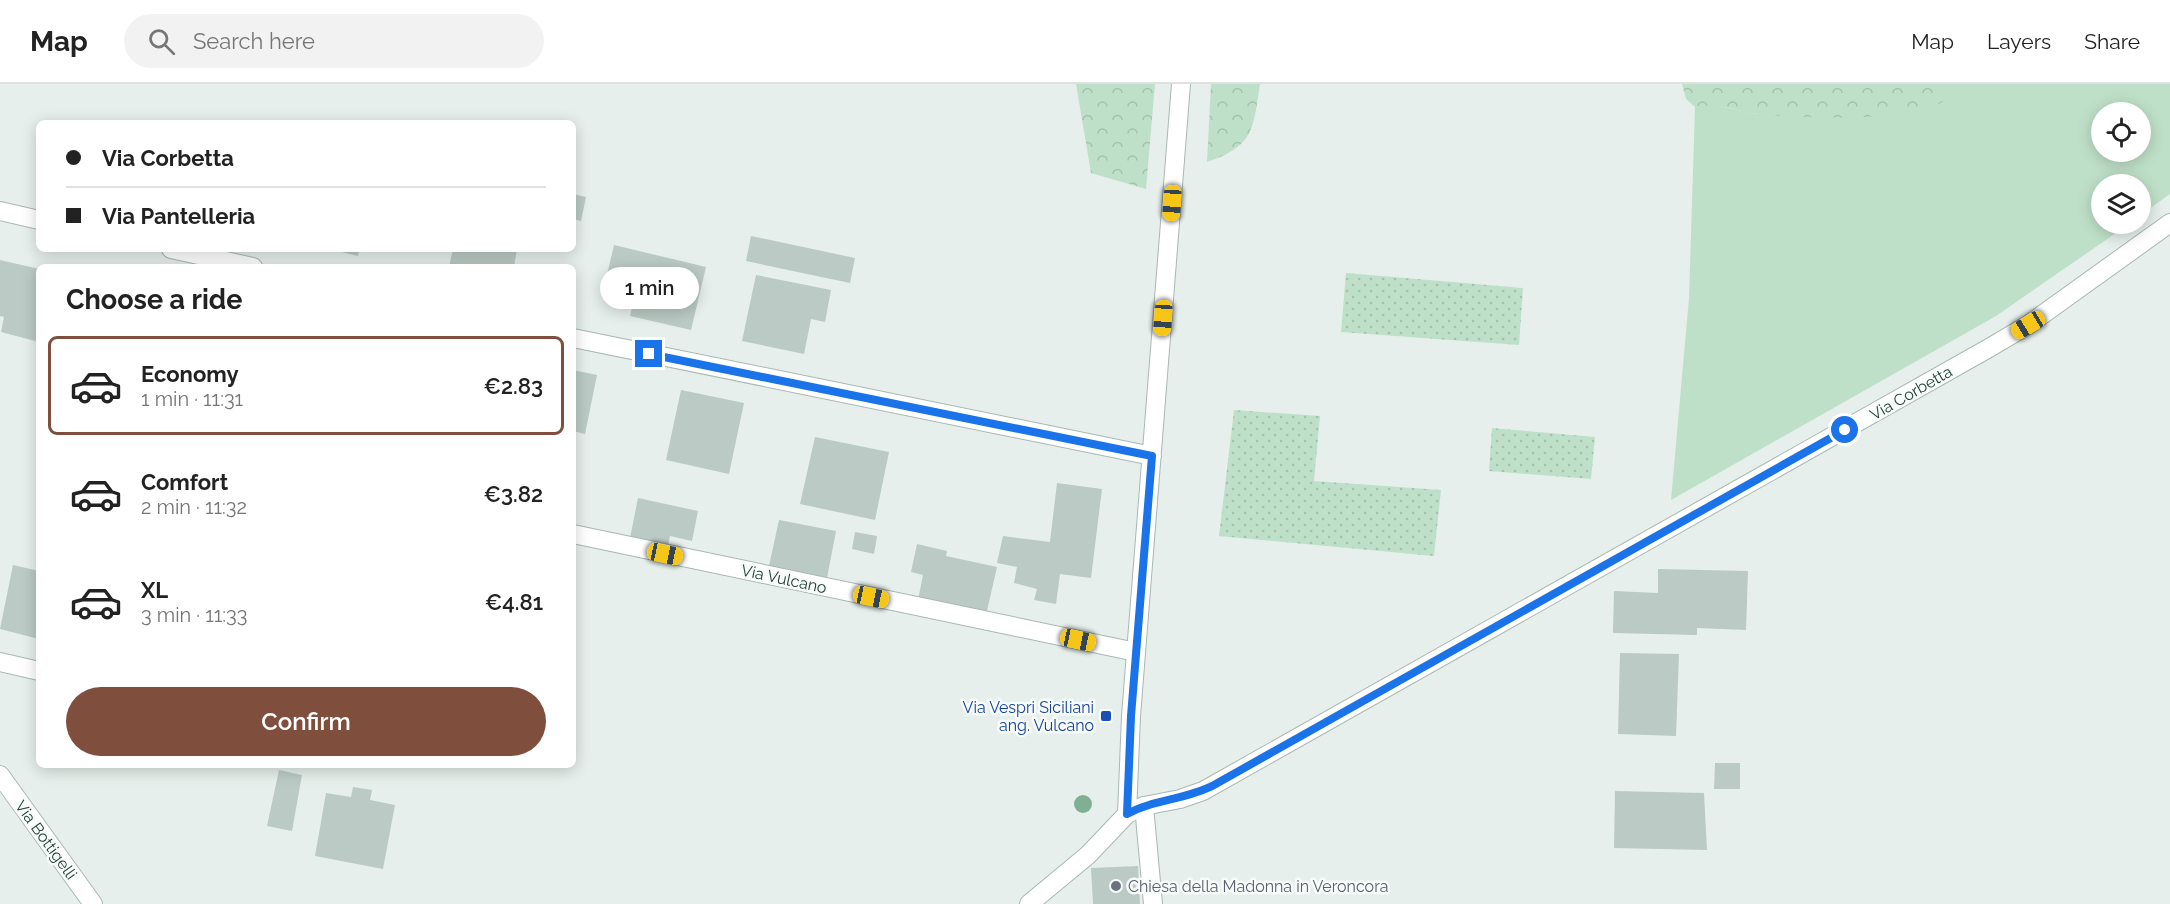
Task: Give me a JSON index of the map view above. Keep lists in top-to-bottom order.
{
  "streets": {
    "street": ["Via Corbetta", "Via Vulcano", "Via Bottigelli"]
  },
  "places": {
    "transit": ["Via Vespri Siciliani ang. Vulcano"],
    "other": ["Chiesa della Madonna in Veroncora"]
  },
  "page": {
    "header": "Map",
    "search": "Search here",
    "nav": ["Map", "Layers", "Share"],
    "banner": ["Via Corbetta", "Via Pantelleria"],
    "heading": "Choose a ride",
    "bubble": "1 min",
    "list": [
      {
        "name": "Economy",
        "note": "1 min · 11:31",
        "value": "€2.83"
      },
      {
        "name": "Comfort",
        "note": "2 min · 11:32",
        "value": "€3.82"
      },
      {
        "name": "XL",
        "note": "3 min · 11:33",
        "value": "€4.81"
      }
    ],
    "buttons": "Confirm"
  }
}
